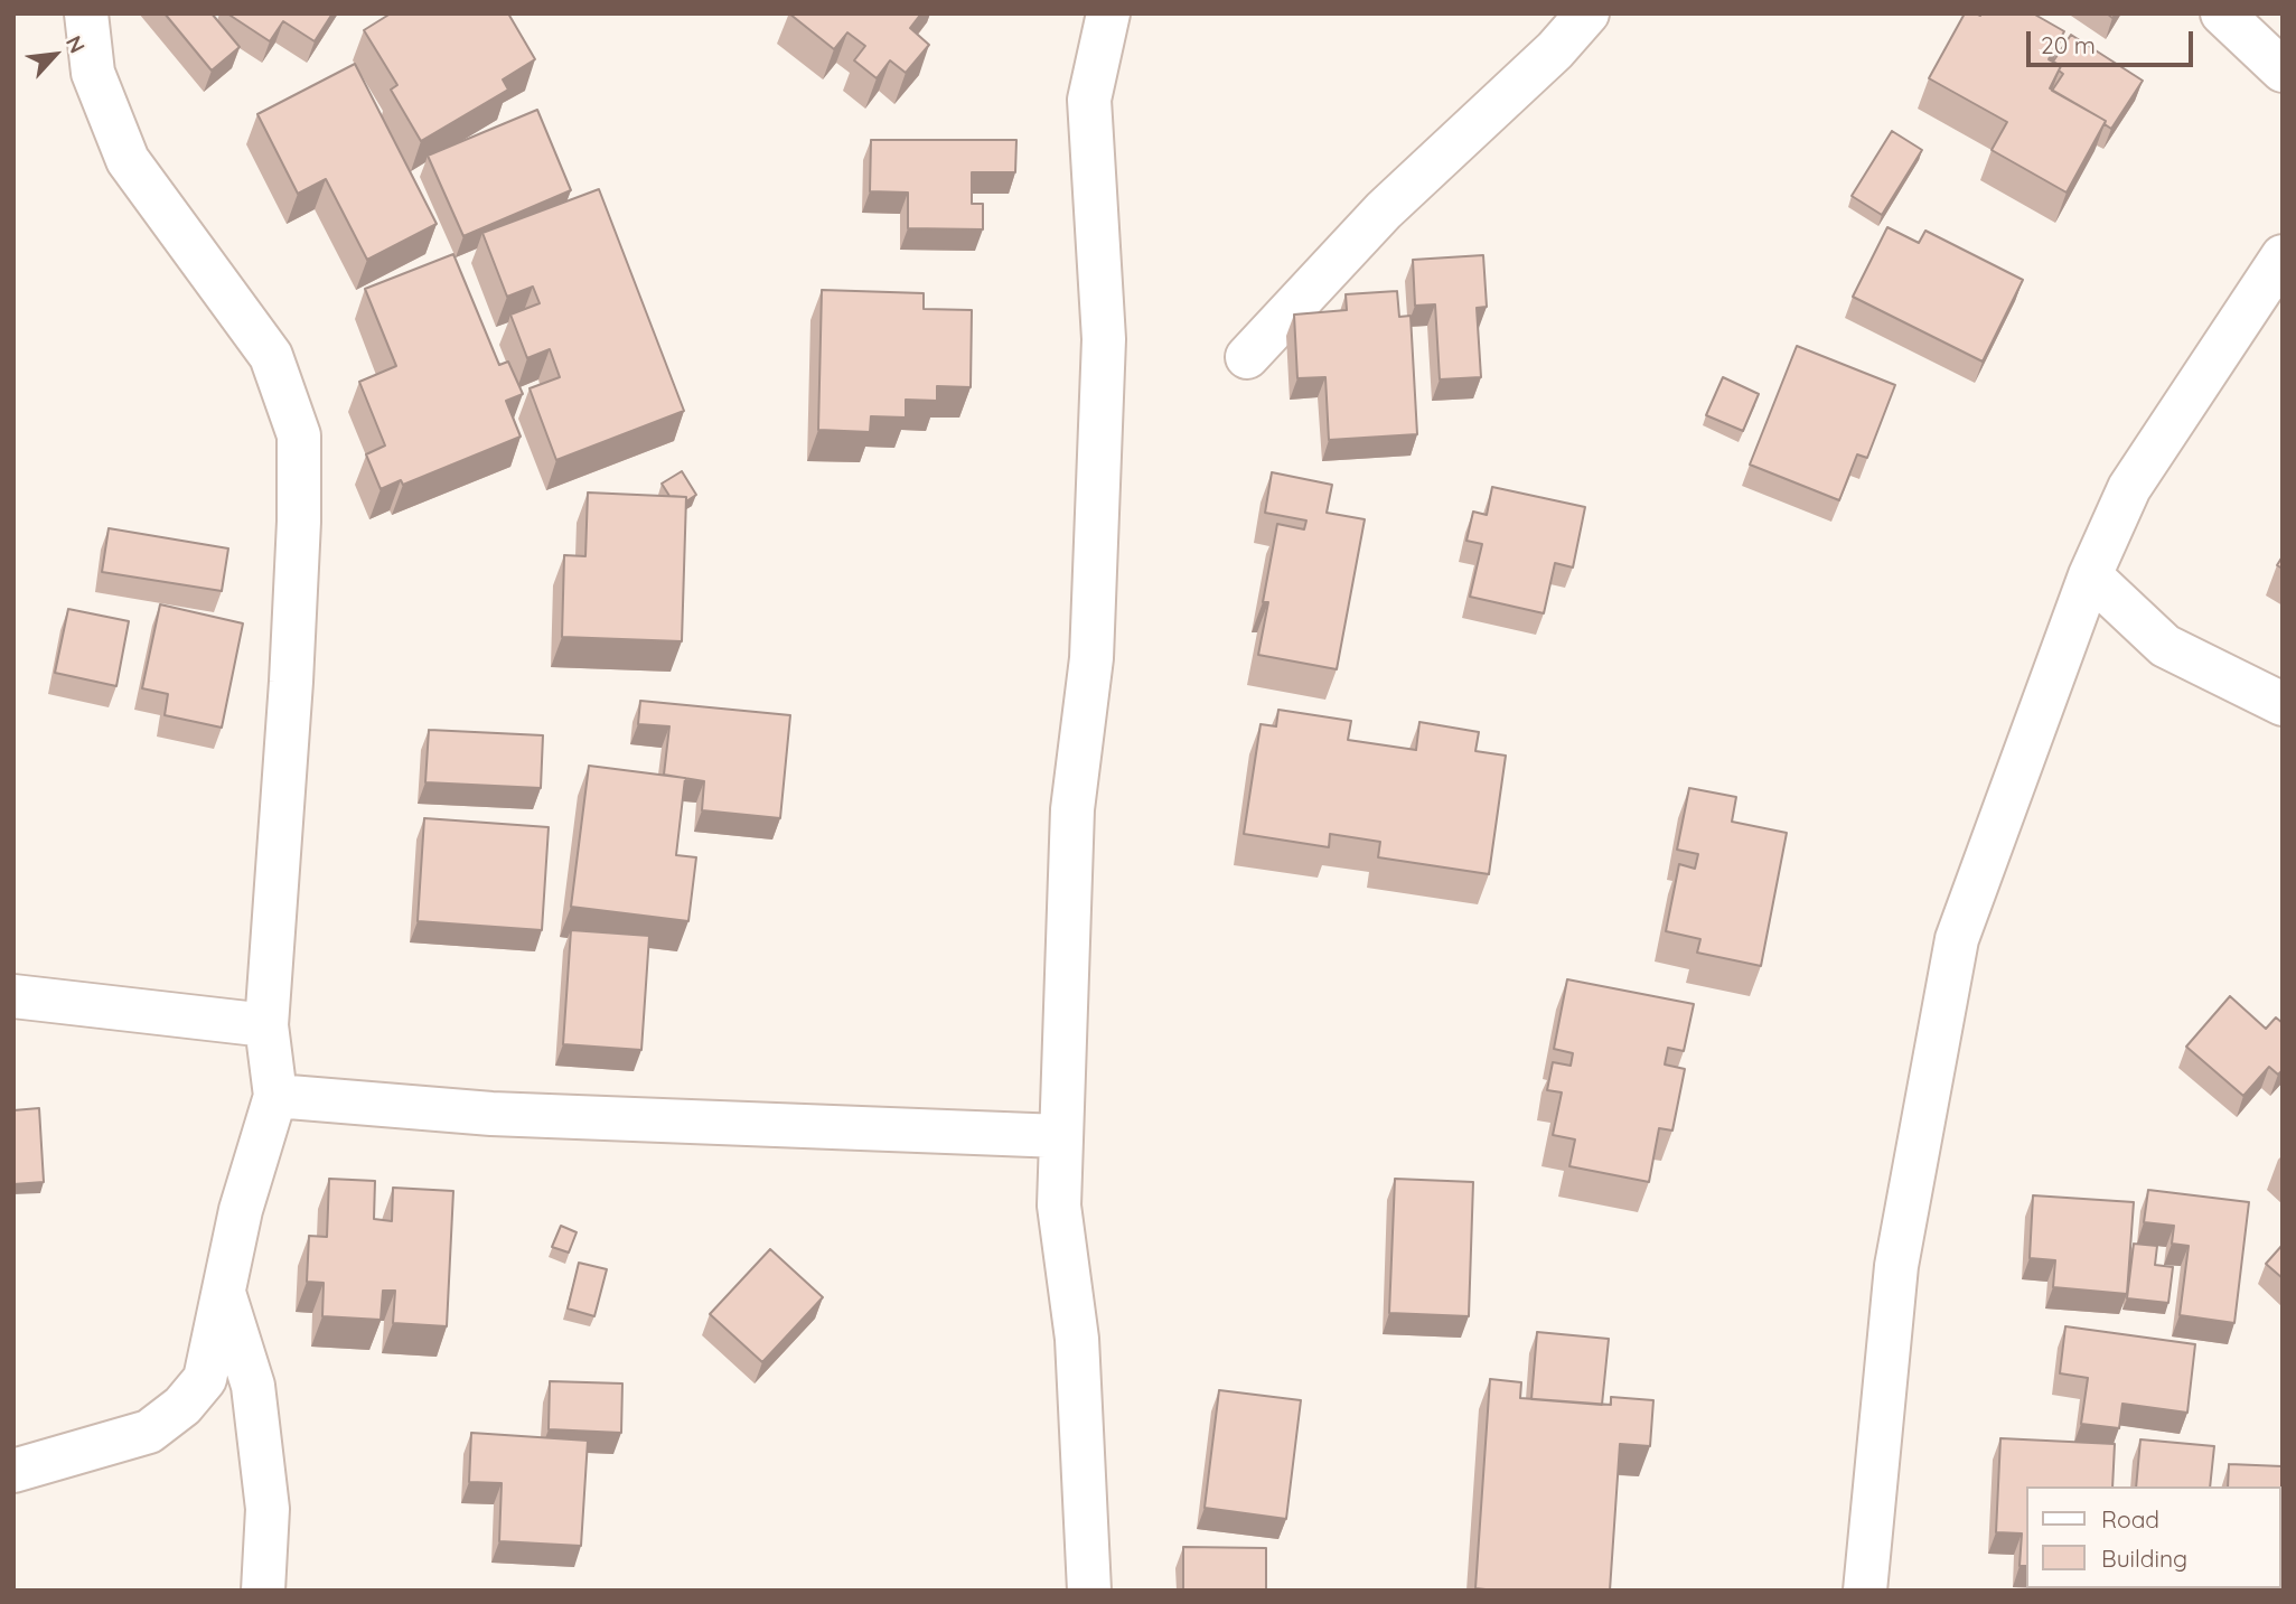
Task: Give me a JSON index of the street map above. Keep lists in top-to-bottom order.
{
  "legend": ["Road", "Building"],
  "scale_bar": "20 m",
  "north": "top right"
}
